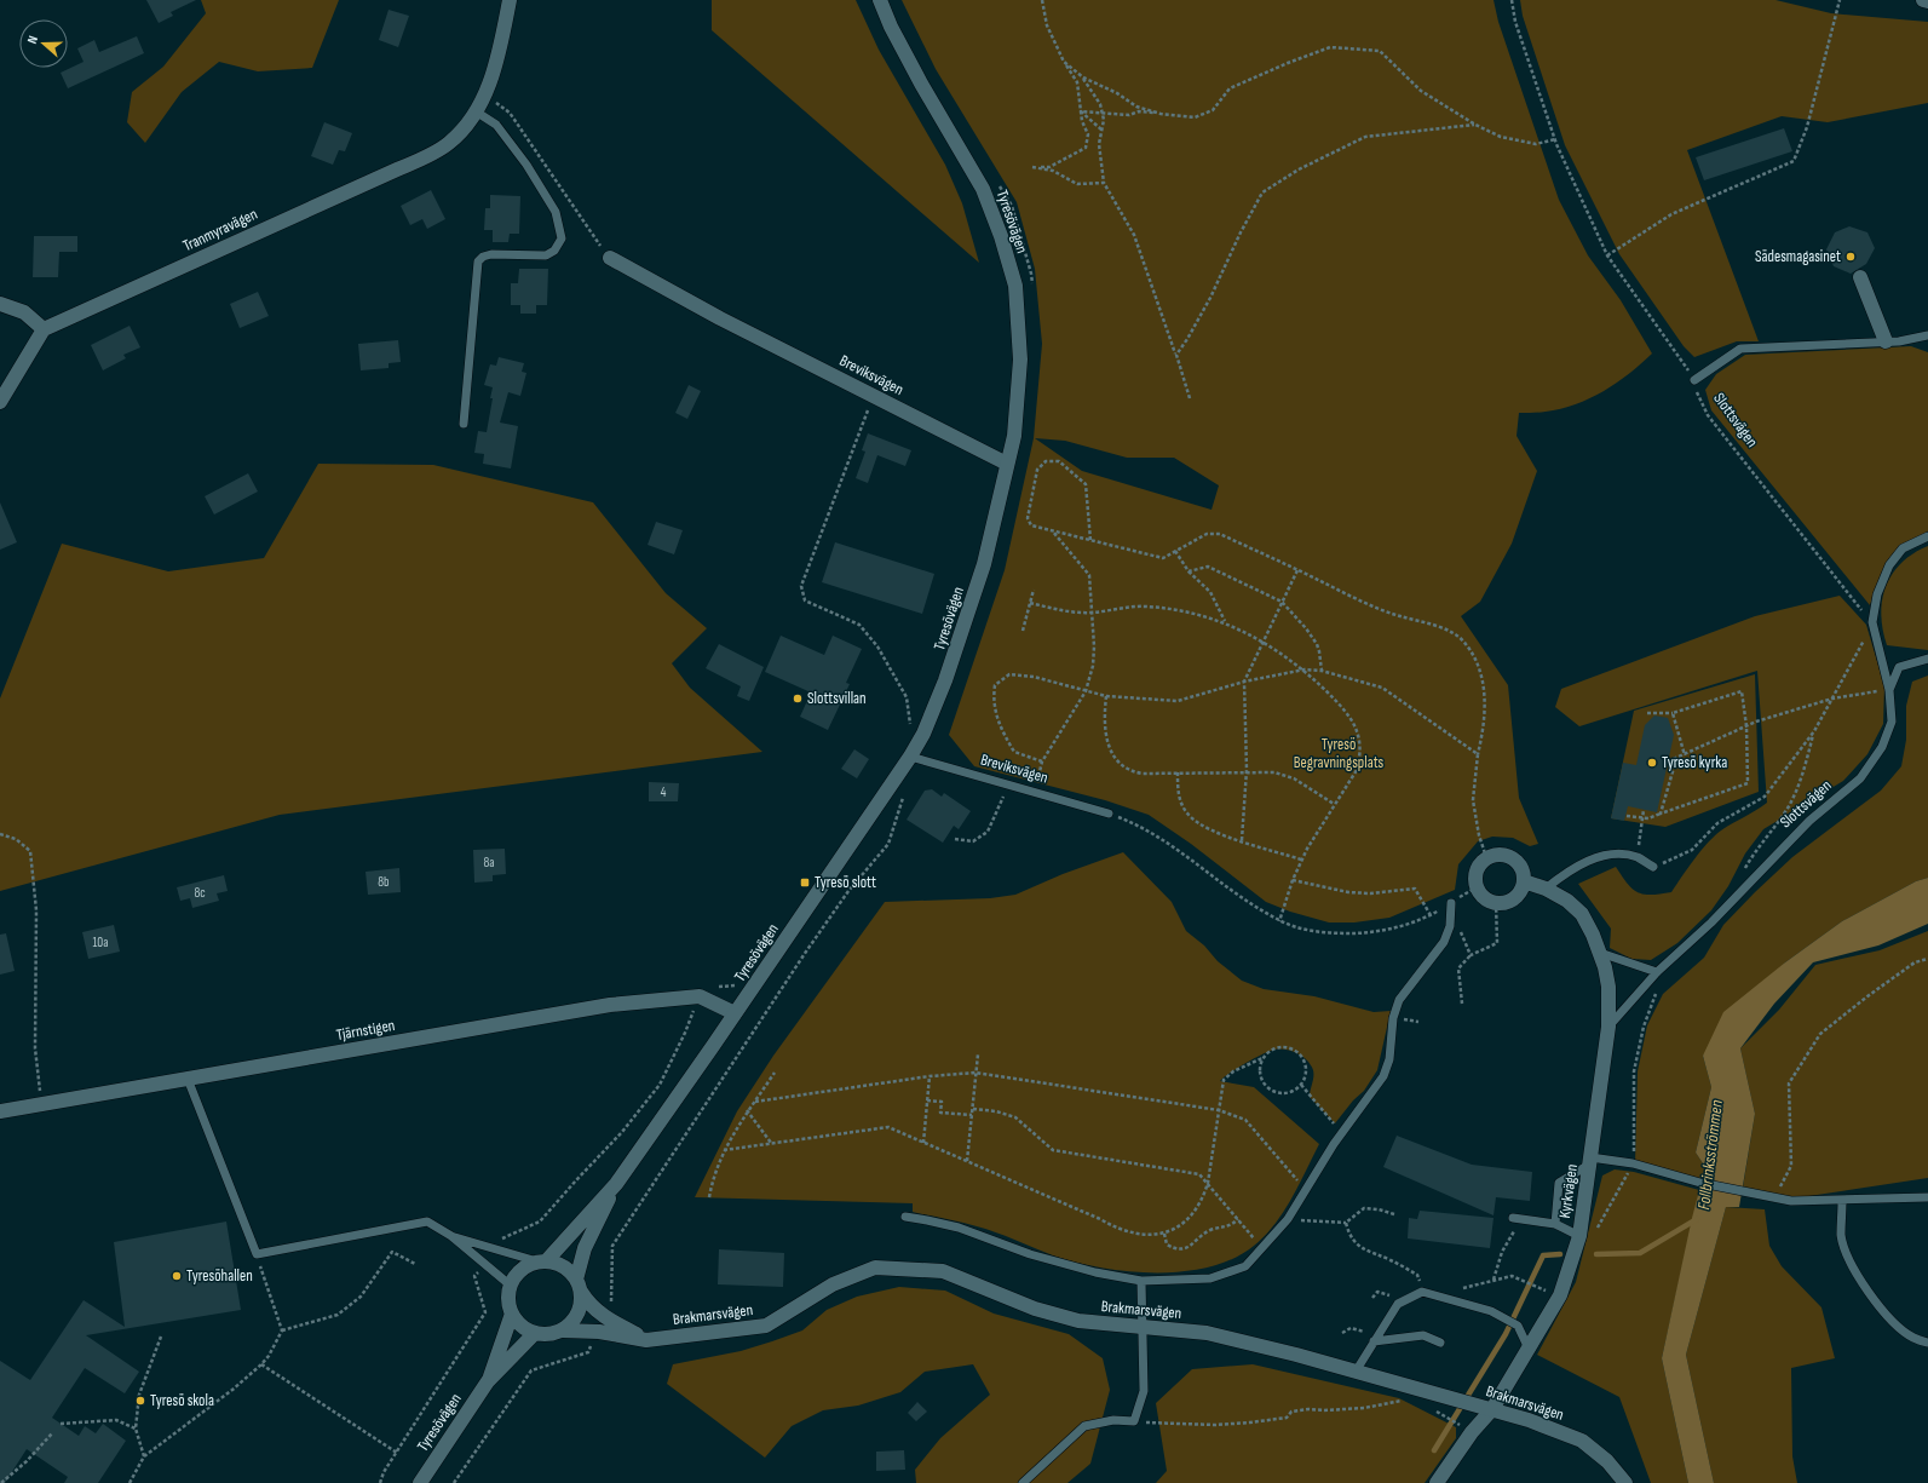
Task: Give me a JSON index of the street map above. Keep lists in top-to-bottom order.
{
  "streets": {
    "street": [
      "Tyresövägen",
      "Tranmyravägen",
      "Breviksvägen",
      "Tjärnstigen",
      "Kyrkvägen",
      "Brakmarsvägen"
    ],
    "lane": ["Slottsvägen"]
  },
  "crossings": [
    ["Tyresövägen", "Breviksvägen"],
    ["Tyresövägen", "Brakmarsvägen"],
    ["Slottsvägen", "Kyrkvägen"],
    ["Kyrkvägen", "Brakmarsvägen"]
  ],
  "water": ["Follbrinksströmmen"],
  "parks": ["Tyresö Begravningsplats"],
  "places": {
    "other": [
      "Sädesmagasinet",
      "Slottsvillan",
      "Tyresö kyrka",
      "Tyresöhallen",
      "Tyresö skola"
    ],
    "transit": ["Tyresö slott"]
  },
  "house_numbers": [
    "4",
    "8a",
    "8b",
    "8c",
    "10a"
  ],
  "north": "left"
}
